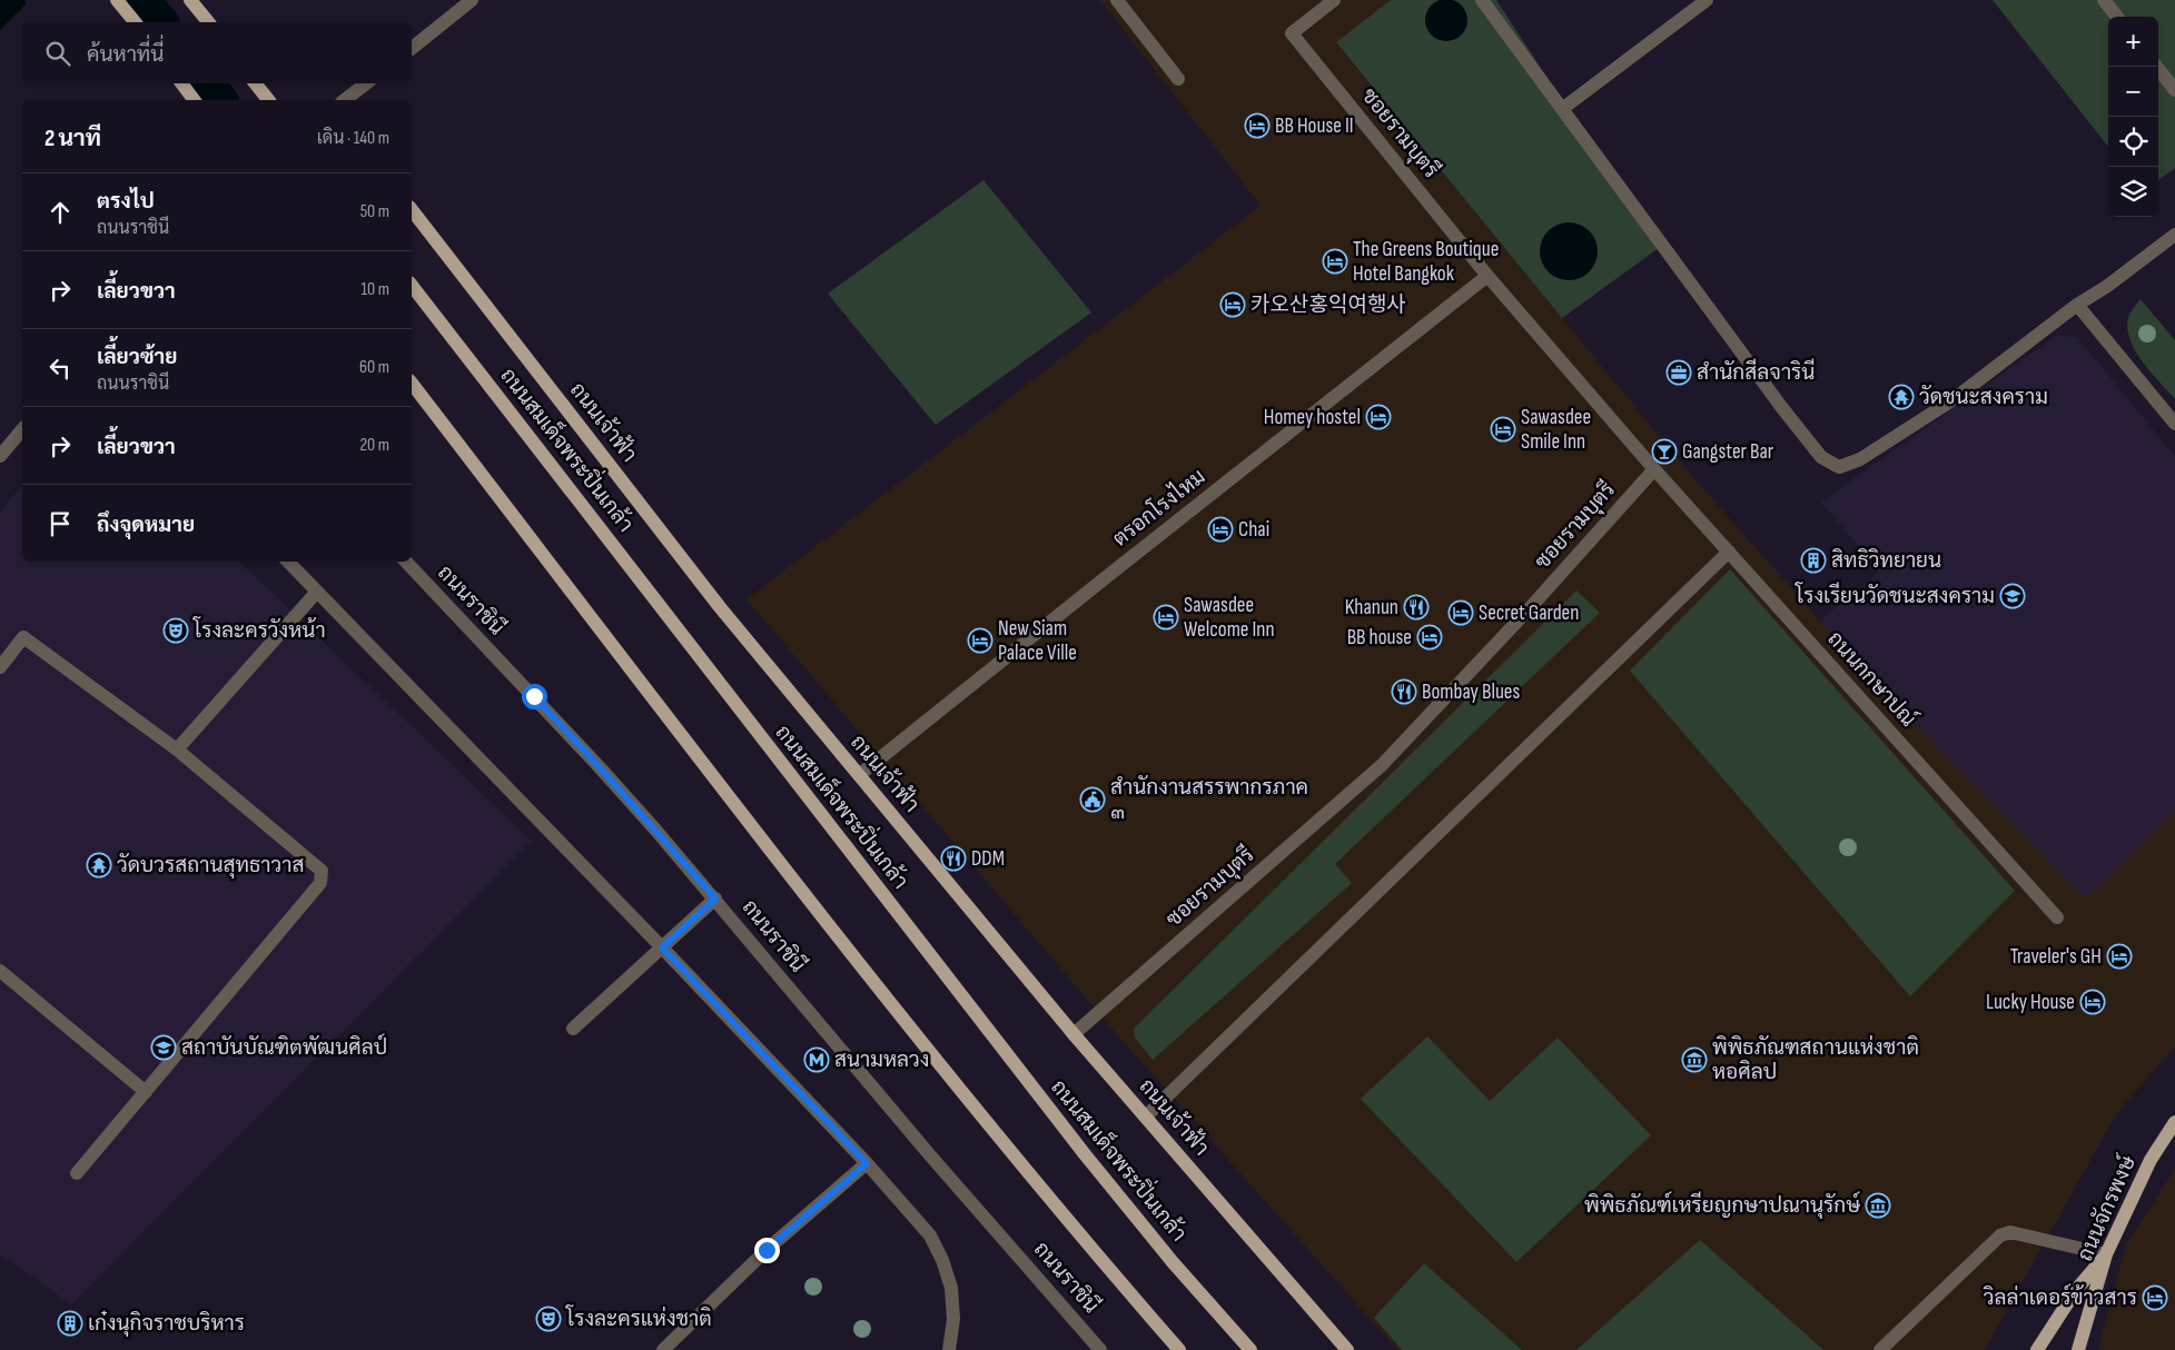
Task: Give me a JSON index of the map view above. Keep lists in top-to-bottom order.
{
  "streets": {
    "main road": ["ถนนเจ้าฟ้า", "ถนนสมเด็จพระปิ่นเกล้า", "ถนนจักรพงษ์"],
    "street": [
      "ซอยรามบุตรี",
      "ตรอกโรงไหม",
      "ถนนราชินี",
      "ถนนกกษาปณ์"
    ]
  },
  "crossings": [
    ["ซอยรามบุตรี", "ถนนเจ้าฟ้า"],
    ["ซอยรามบุตรี", "ตรอกโรงไหม"],
    ["ซอยรามบุตรี", "ถนนกกษาปณ์"],
    ["ถนนเจ้าฟ้า", "ตรอกโรงไหม"]
  ],
  "places": {
    "hotel": [
      "BB House II",
      "The Greens Boutique Hotel Bangkok",
      "카오산홍익여행사",
      "Homey hostel",
      "Sawasdee Smile Inn",
      "Chai",
      "Secret Garden",
      "Sawasdee Welcome Inn",
      "BB house",
      "New Siam Palace Ville",
      "Traveler's GH",
      "Lucky House",
      "วิลล่าเดอร์ข้าวสาร"
    ],
    "office": ["สำนักสีลจารินี"],
    "temple": ["วัดชนะสงคราม", "วัดบวรสถานสุทธาวาส"],
    "bar": ["Gangster Bar"],
    "building": ["สิทธิวิทยายน", "เก๋งนุกิจราชบริหาร"],
    "school or university": ["โรงเรียนวัดชนะสงคราม", "สถาบันบัณฑิตพัฒนศิลป์"],
    "restaurant": ["Khanun", "Bombay Blues", "DDM"],
    "theatre": ["โรงละครวังหน้า", "โรงละครแห่งชาติ"],
    "public building": ["สำนักงานสรรพากรภาค ๓"],
    "metro station": ["สนามหลวง"],
    "museum": ["พิพิธภัณฑสถานแห่งชาติ หอศิลป", "พิพิธภัณฑ์เหรียญกษาปณานุรักษ์"]
  },
  "page": {
    "map_buttons": ["+", "−"],
    "search": "ค้นหาที่นี่",
    "heading": ["2 นาที", "เดิน · 140 m"],
    "list": [
      ["ตรงไป", "ถนนราชินี", "50 m"],
      ["เลี้ยวขวา", "10 m"],
      ["เลี้ยวซ้าย", "ถนนราชินี", "60 m"],
      ["เลี้ยวขวา", "20 m"],
      "ถึงจุดหมาย"
    ]
  }
}
